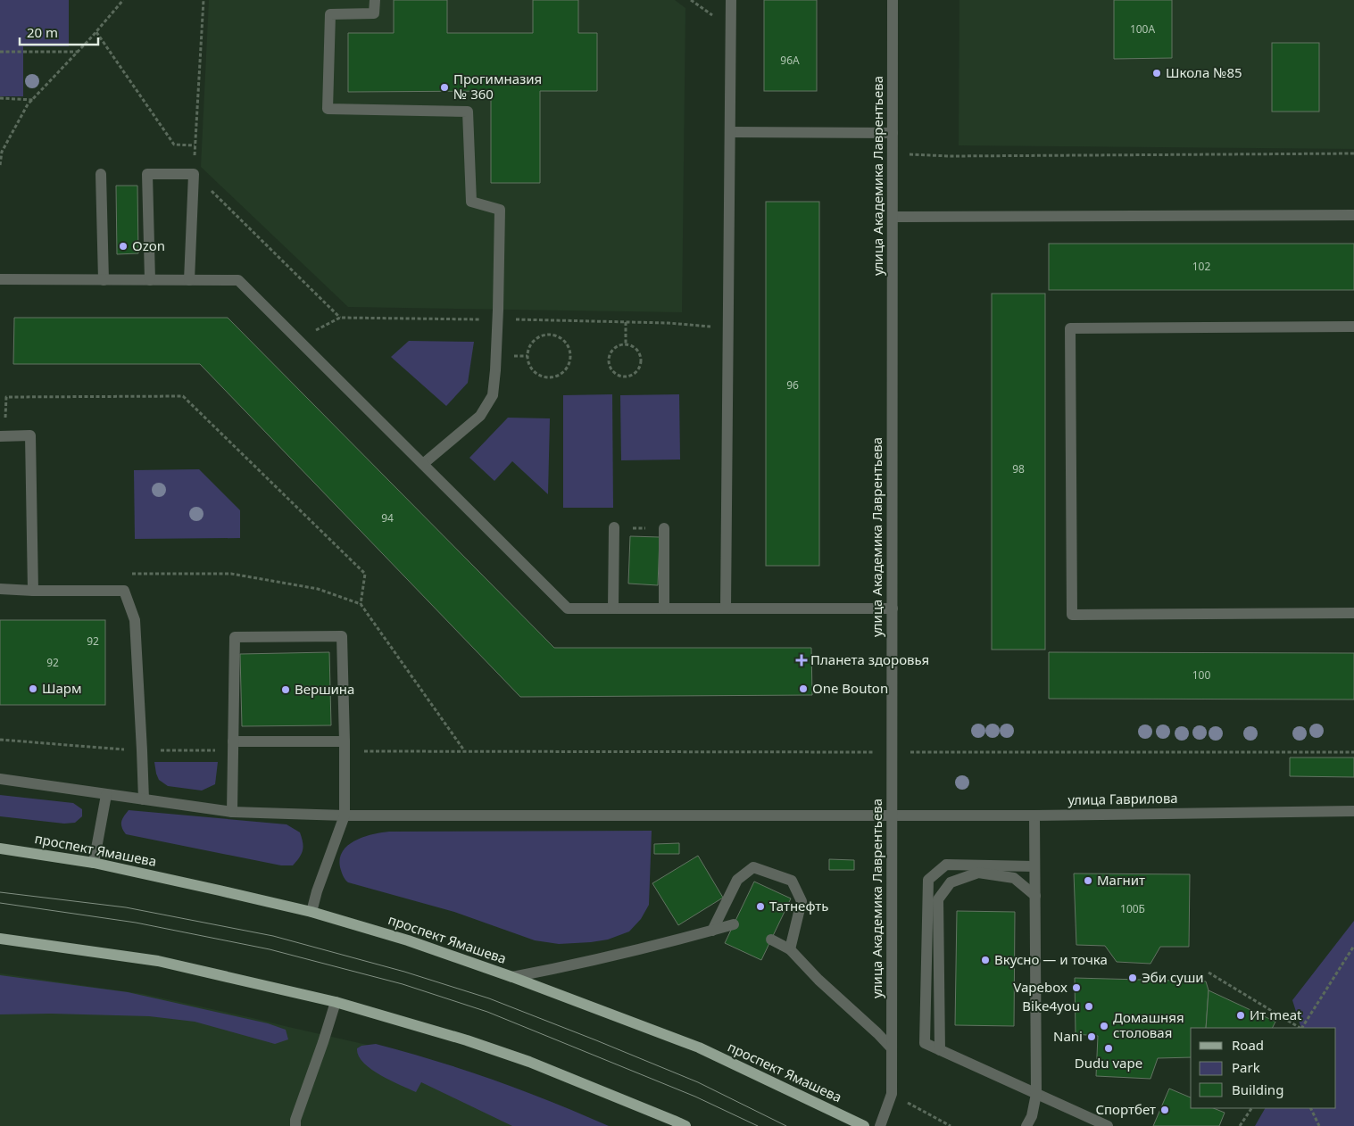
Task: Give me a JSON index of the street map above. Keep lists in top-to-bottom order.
{
  "streets": {
    "main road": ["проспект Ямашева"],
    "street": ["улица Академика Лаврентьева", "улица Гаврилова"]
  },
  "crossings": [
    ["улица Академика Лаврентьева", "улица Гаврилова"]
  ],
  "places": {
    "other": [
      "Школа №85",
      "Прогимназия № 360",
      "Ozon",
      "Шарм",
      "One Bouton",
      "Вершина",
      "Магнит",
      "Татнефть",
      "Вкусно — и точка",
      "Эби суши",
      "Vapebox",
      "Bike4you",
      "Ит meat",
      "Домашняя столовая",
      "Nani",
      "Dudu vape",
      "Спортбет"
    ],
    "health": ["Планета здоровья"]
  },
  "house_numbers": [
    "100А",
    "96А",
    "102",
    "96",
    "98",
    "94",
    "92",
    "92",
    "100",
    "100Б"
  ],
  "legend": ["Road", "Park", "Building"],
  "scale_bar": "20 m"
}
